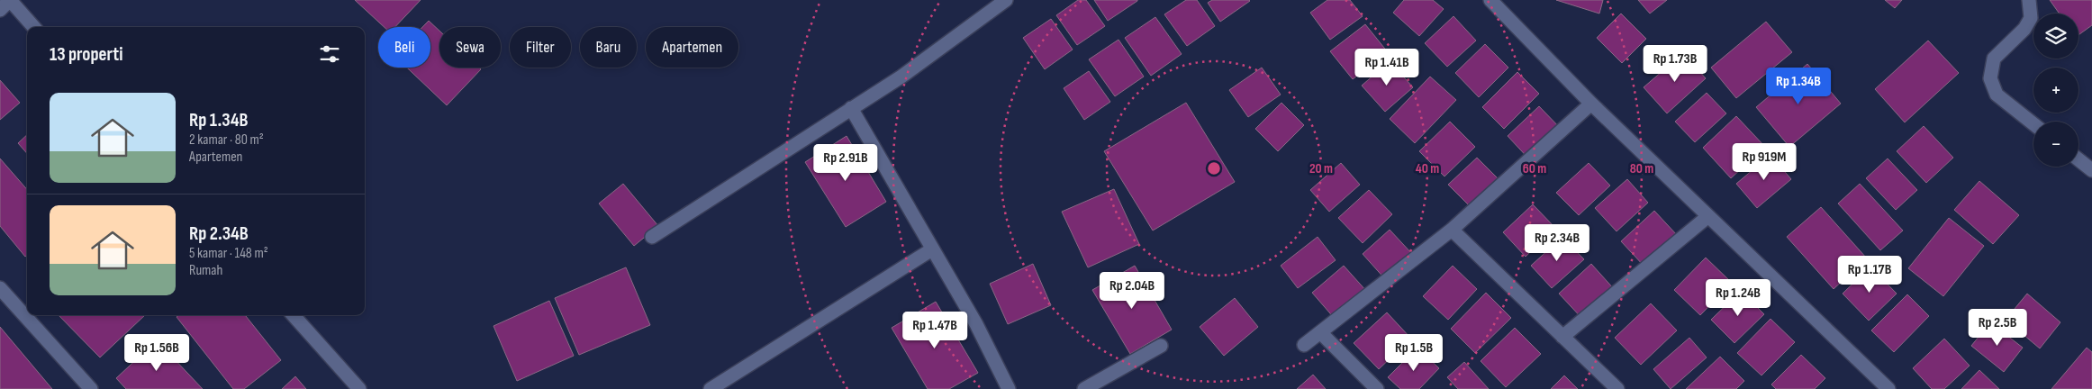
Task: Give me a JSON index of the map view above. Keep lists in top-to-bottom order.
{
  "page": {
    "map_buttons": ["+", "−"],
    "chip": [
      "Beli",
      "Sewa",
      "Filter",
      "Baru",
      "Apartemen"
    ],
    "heading": "13 properti",
    "price": [
      "Rp 1.73B",
      "Rp 1.41B",
      "Rp 1.34B",
      "Rp 919M",
      "Rp 2.91B",
      "Rp 2.34B",
      "Rp 1.17B",
      "Rp 2.04B",
      "Rp 1.24B",
      "Rp 2.5B",
      "Rp 1.47B",
      "Rp 1.56B",
      "Rp 1.5B"
    ],
    "list": [
      {
        "name": "Rp 1.34B",
        "note": "2 kamar · 80 m² · Apartemen"
      },
      {
        "name": "Rp 2.34B",
        "note": "5 kamar · 148 m² · Rumah"
      }
    ]
  },
  "rings": [
    "20 m",
    "40 m",
    "60 m",
    "80 m"
  ]
}
